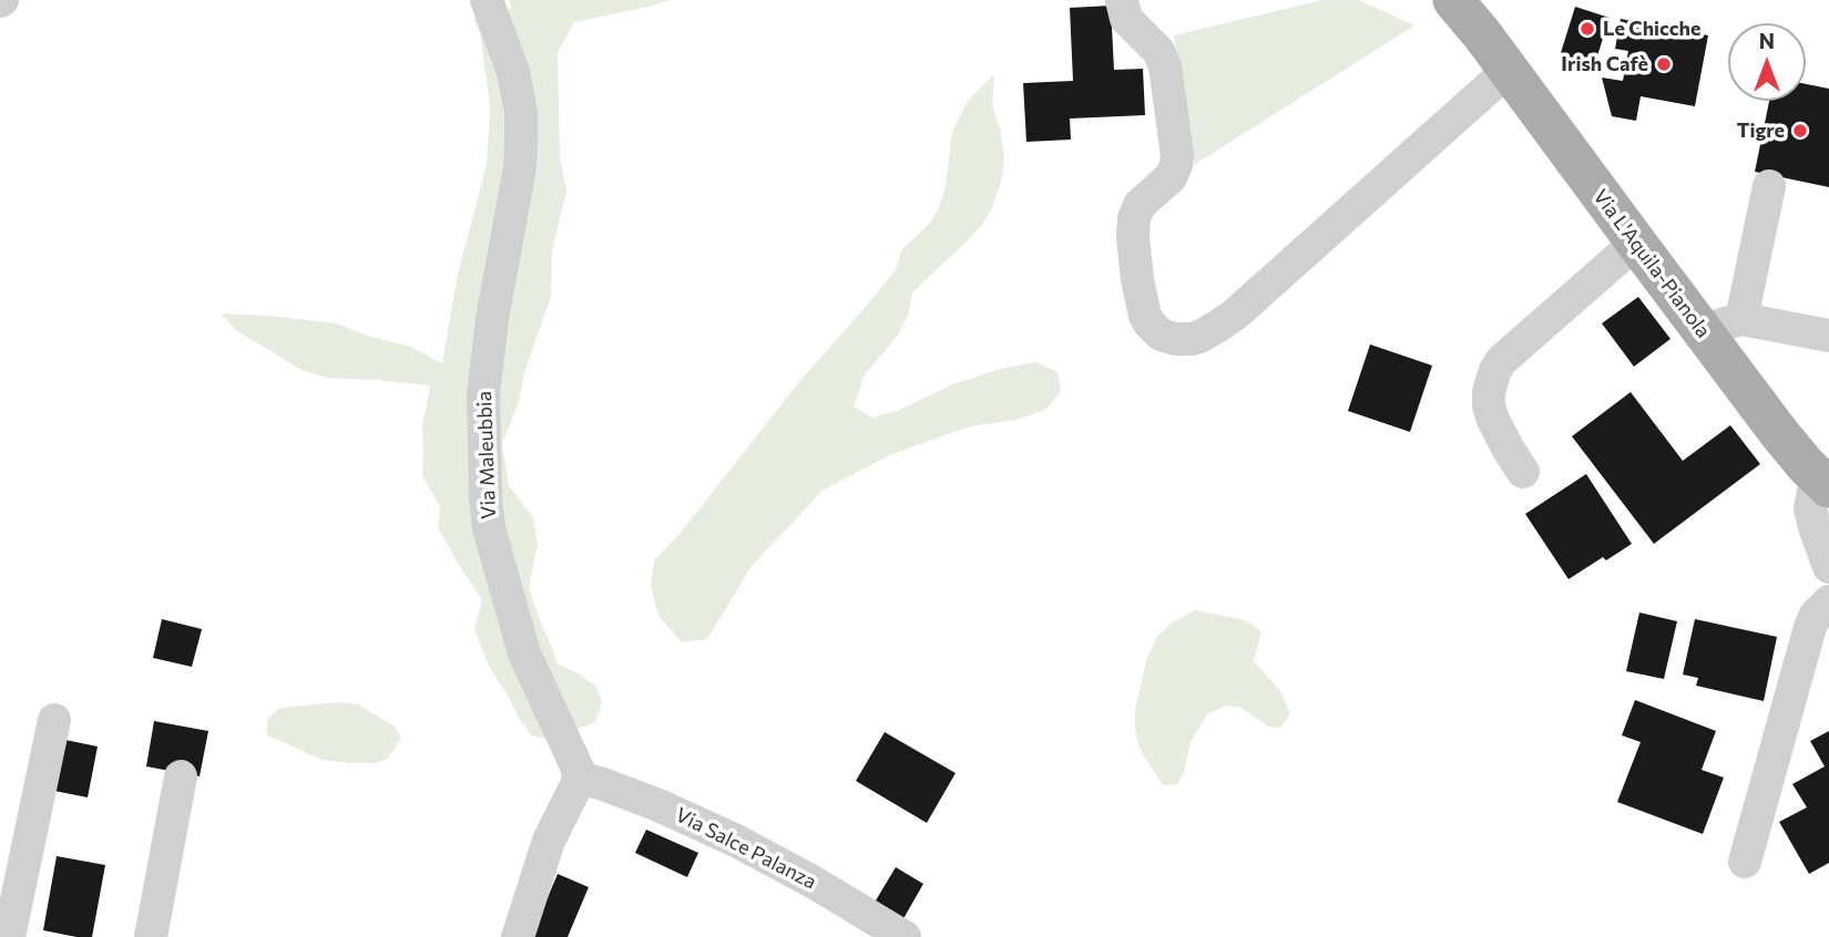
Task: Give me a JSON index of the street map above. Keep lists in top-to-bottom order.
{
  "streets": {
    "main road": ["Via L'Aquila-Pianola"],
    "street": ["Via Maleubbia", "Via Salce Palanza"]
  },
  "crossings": [
    ["Via Maleubbia", "Via Salce Palanza"]
  ],
  "places": ["Le Chicche", "Irish Cafè", "Tigre"],
  "north": "top"
}
